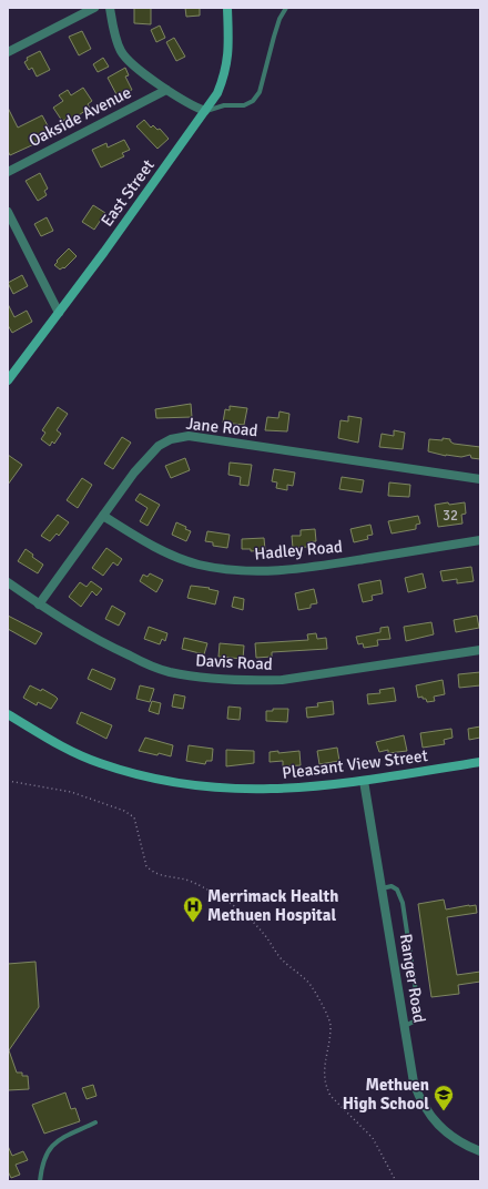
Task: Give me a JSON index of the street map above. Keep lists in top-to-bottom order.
{
  "streets": {
    "street": [
      "Oakside Avenue",
      "East Street",
      "Jane Road",
      "Hadley Road",
      "Davis Road",
      "Pleasant View Street",
      "Ranger Road"
    ]
  },
  "crossings": [
    ["Jane Road", "Hadley Road"],
    ["Jane Road", "Davis Road"],
    ["Pleasant View Street", "Ranger Road"]
  ],
  "places": {
    "hospital": ["Merrimack Health Methuen Hospital"],
    "school or university": ["Methuen High School"]
  },
  "house_numbers": ["32"]
}
